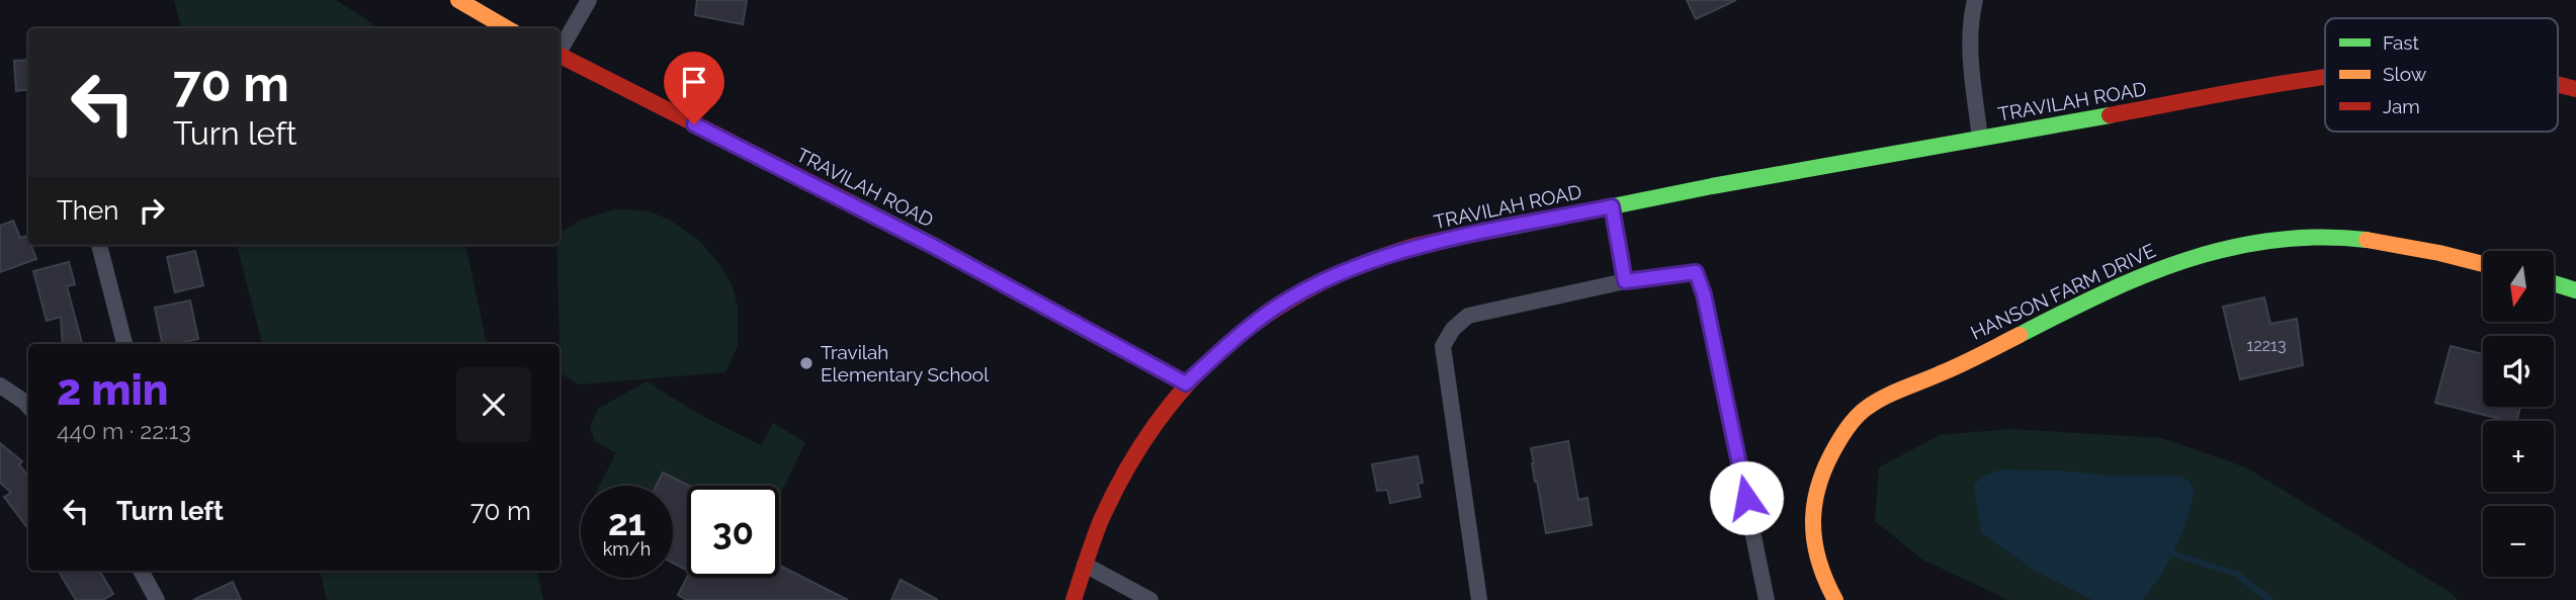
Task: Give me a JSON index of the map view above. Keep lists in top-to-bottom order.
{
  "streets": {
    "main road": ["TRAVILAH ROAD", "HANSON FARM DRIVE"]
  },
  "places": ["Travilah Elementary School"],
  "house_numbers": ["12213"],
  "legend": ["Fast", "Slow", "Jam"],
  "north": "bottom",
  "page": {
    "turn": ["70 m", "Turn left"],
    "then": "Then",
    "map_buttons": ["+", "−"],
    "heading": ["2 min", "440 m · 22:13"],
    "list": [
      {
        "name": "Turn left",
        "value": "70 m"
      }
    ],
    "speed": "21 km/h",
    "limit": "30"
  }
}
